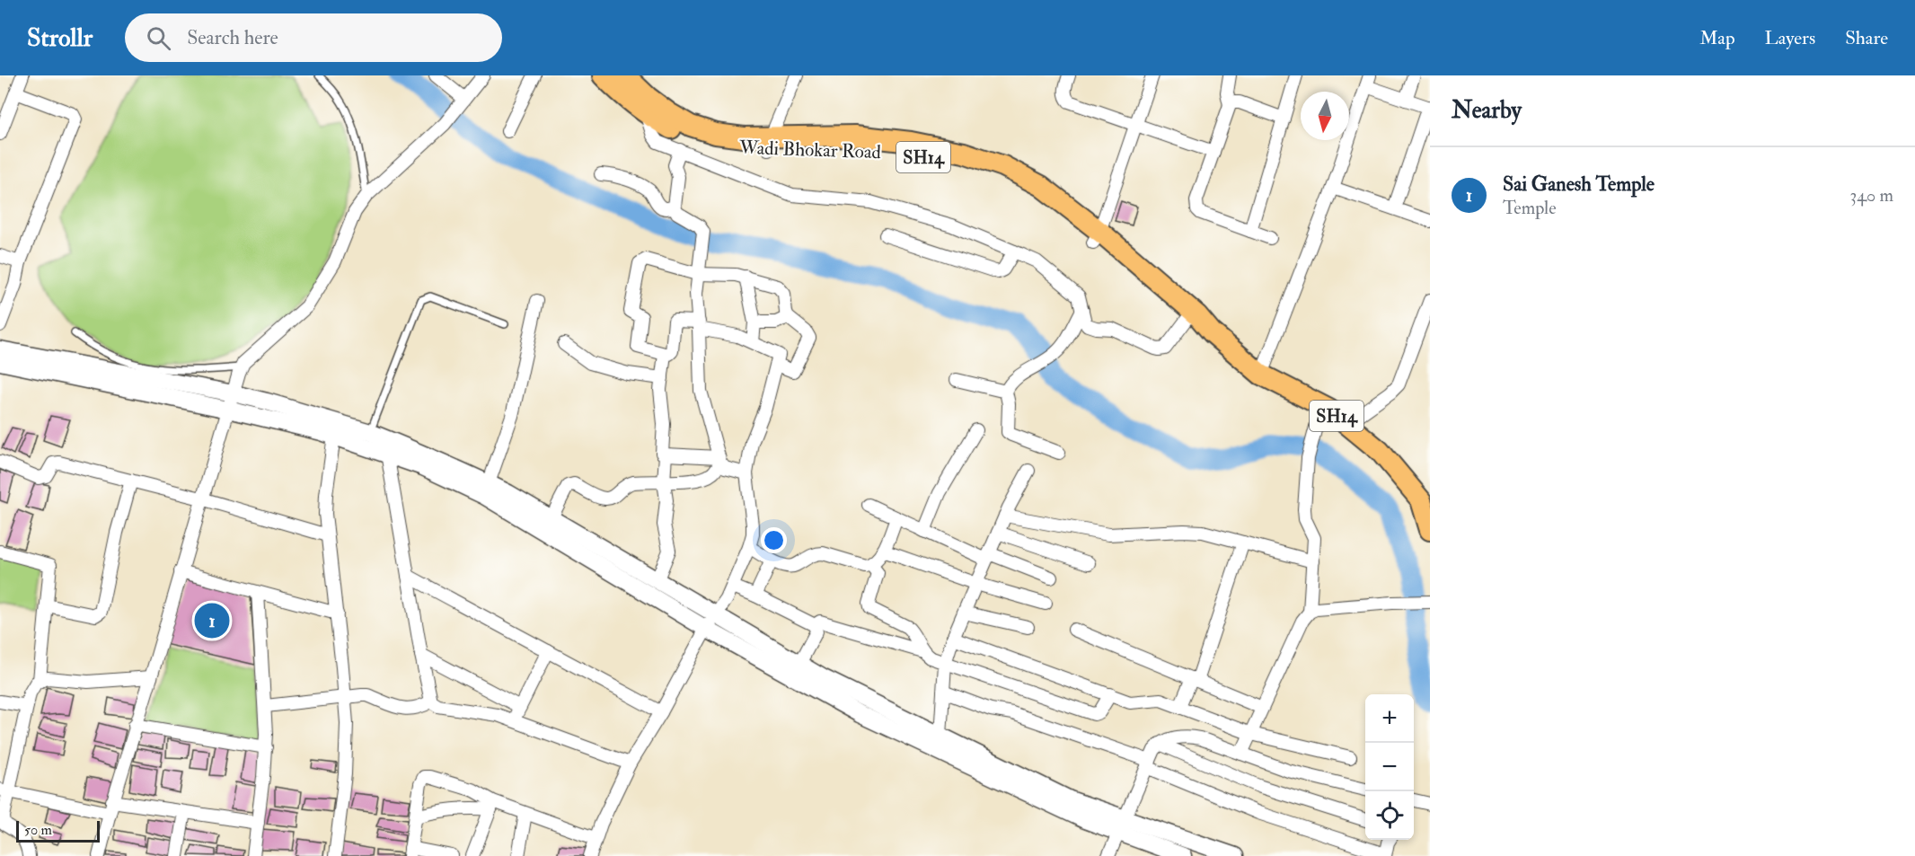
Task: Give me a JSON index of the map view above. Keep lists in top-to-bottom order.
{
  "streets": {
    "main road": ["Wadi Bhokar Road", "SH14"]
  },
  "scale_bar": "50 m",
  "north": "bottom",
  "page": {
    "header": "Strollr",
    "search": "Search here",
    "nav": ["Map", "Layers", "Share"],
    "heading": "Nearby",
    "list": [
      {
        "mark": "1",
        "name": "Sai Ganesh Temple",
        "note": "Temple",
        "value": "340 m"
      }
    ],
    "pins": "1",
    "map_buttons": ["+", "−"],
    "scale": "50 m"
  }
}
